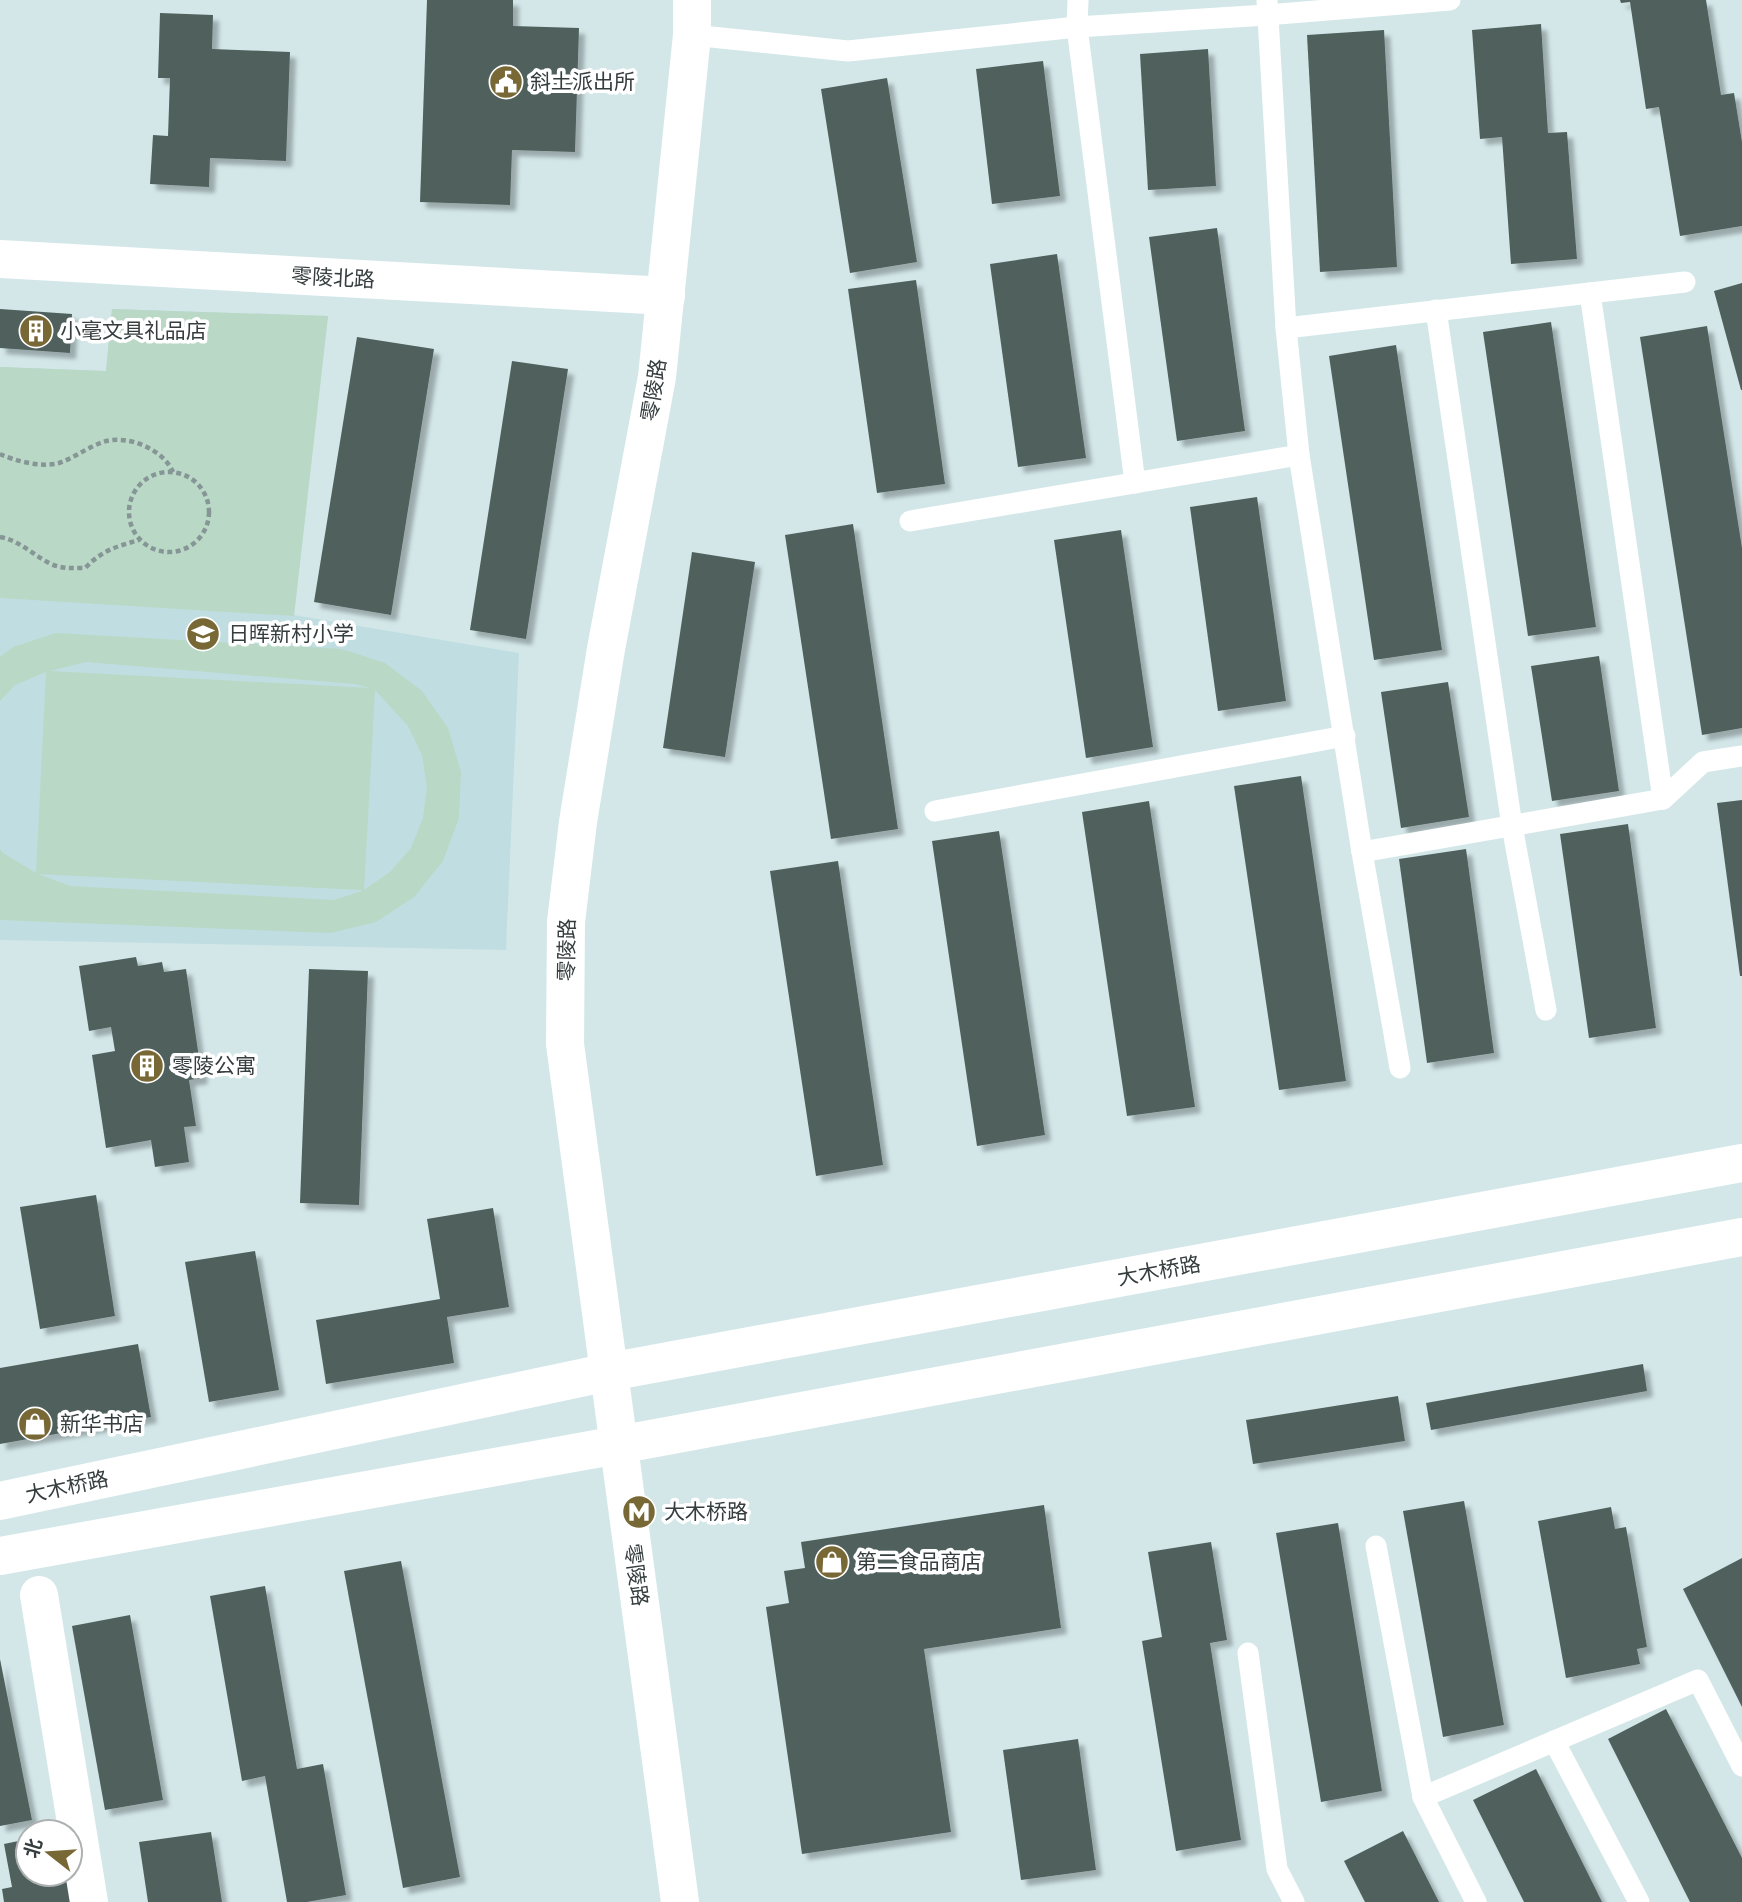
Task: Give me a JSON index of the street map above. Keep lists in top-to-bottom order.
{
  "streets": {
    "street": ["零陵北路", "零陵路", "大木桥路"]
  },
  "crossings": [
    ["零陵北路", "零陵路"],
    ["零陵路", "大木桥路"]
  ],
  "places": {
    "public building": ["斜土派出所"],
    "building": ["小毫文具礼品店", "零陵公寓"],
    "school or university": ["日晖新村小学"],
    "shop": ["新华书店", "第二食品商店"],
    "metro station": ["大木桥路"]
  },
  "north": "left"
}
